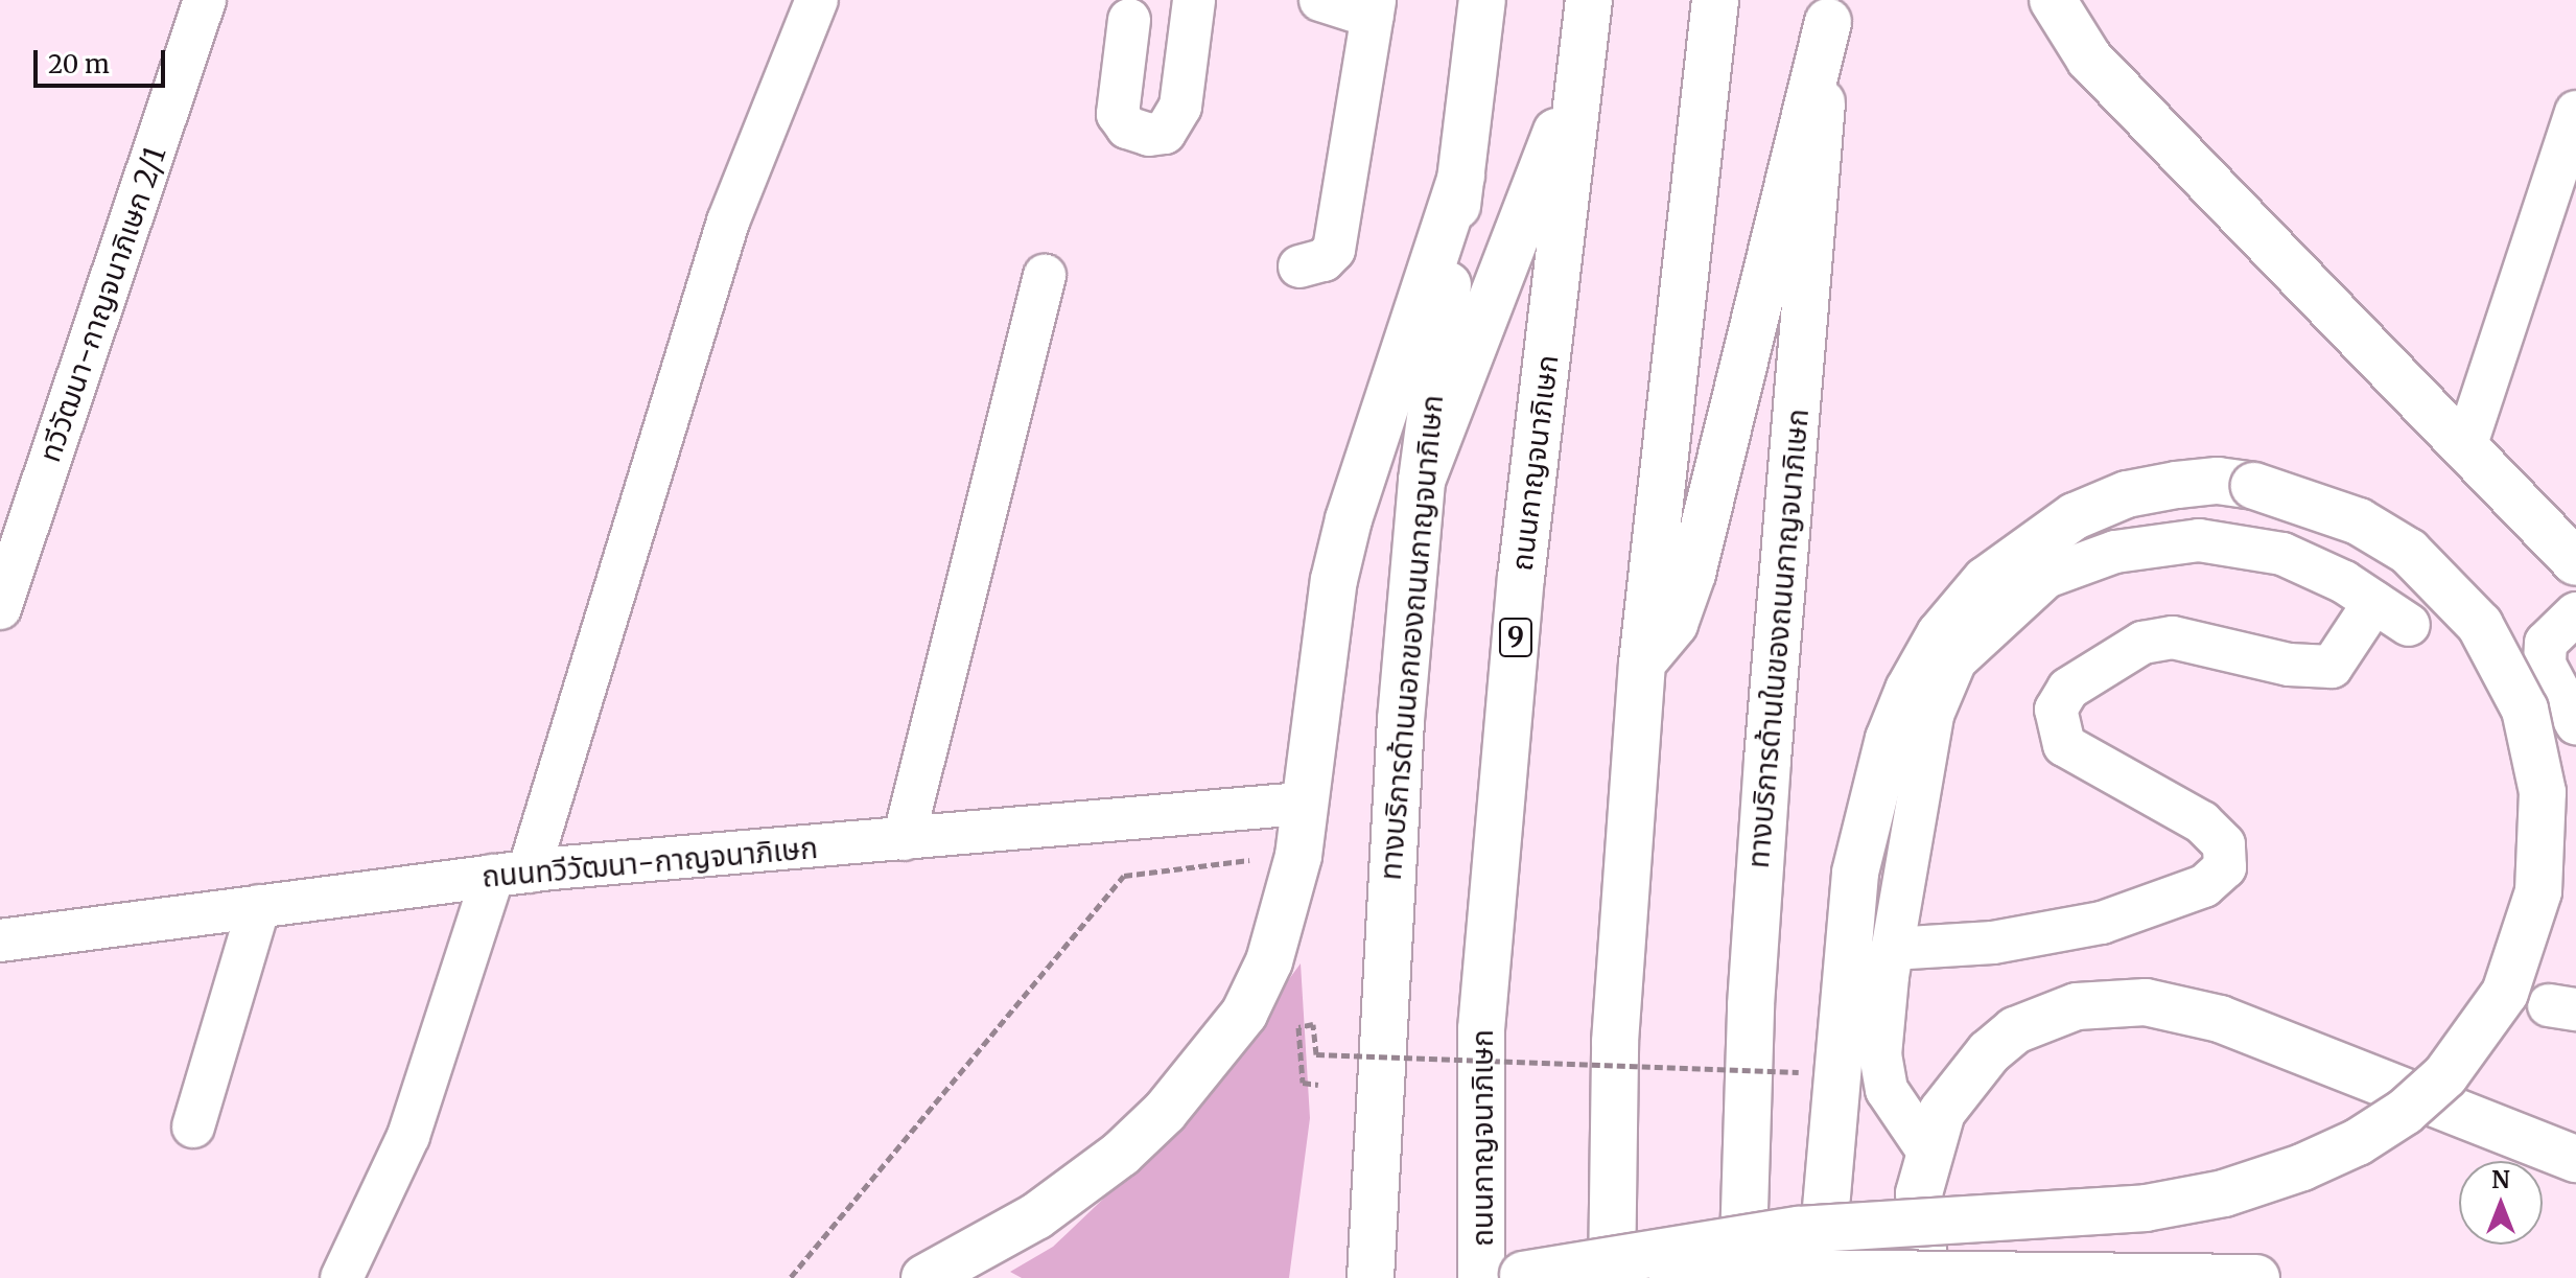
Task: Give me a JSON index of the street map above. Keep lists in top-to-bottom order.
{
  "streets": {
    "main road": [
      "ถนนกาญจนาภิเษก",
      "ทางบริการด้านนอกของถนนกาญจนาภิเษก",
      "9",
      "ทางบริการด้านในของถนนกาญจนาภิเษก"
    ],
    "street": ["ทวีวัฒนา-กาญจนาภิเษก 2/1", "ถนนทวีวัฒนา-กาญจนาภิเษก"]
  },
  "scale_bar": "20 m",
  "north": "top"
}
